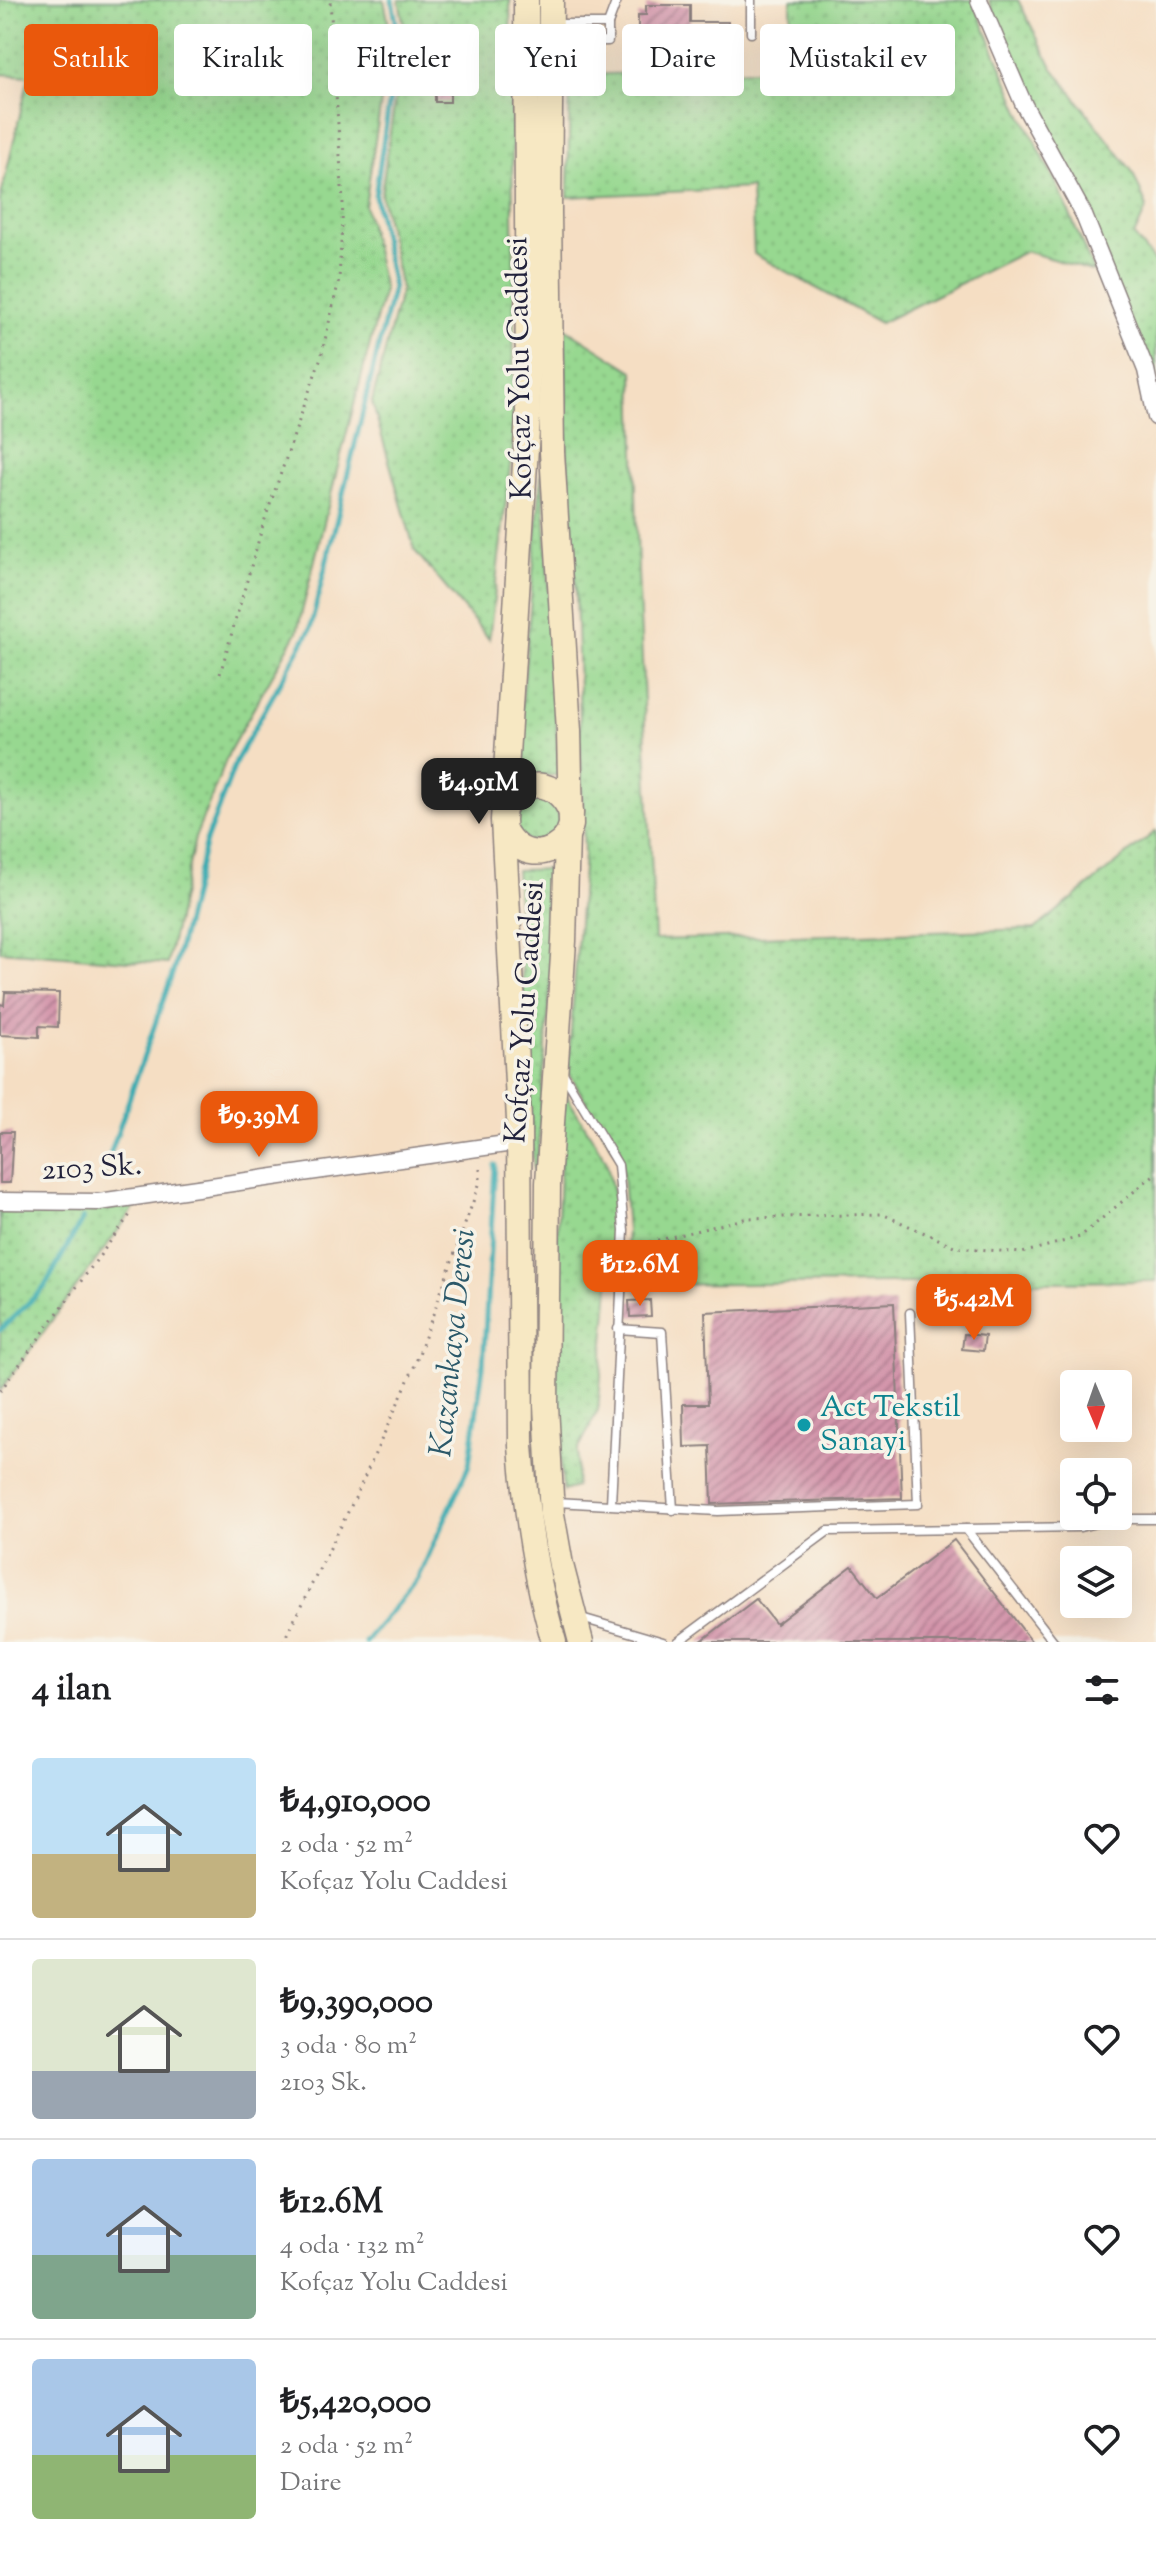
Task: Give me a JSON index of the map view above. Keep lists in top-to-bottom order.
{
  "streets": {
    "main road": ["Kofçaz Yolu Caddesi"],
    "street": ["2103 Sk."]
  },
  "crossings": [
    ["Kofçaz Yolu Caddesi", "2103 Sk."]
  ],
  "water": ["Kazankaya Deresi"],
  "places": ["Act Tekstil Sanayi"],
  "north": "bottom",
  "page": {
    "chip": [
      "Satılık",
      "Kiralık",
      "Filtreler",
      "Yeni",
      "Daire",
      "Müstakil ev"
    ],
    "price": [
      "₺4.91M",
      "₺9.39M",
      "₺12.6M",
      "₺5.42M"
    ],
    "heading": "4 ilan",
    "list": [
      {
        "name": "₺4,910,000",
        "note": "2 oda · 52 m² · Kofçaz Yolu Caddesi"
      },
      {
        "name": "₺9,390,000",
        "note": "3 oda · 80 m² · 2103 Sk."
      },
      {
        "name": "₺12.6M",
        "note": "4 oda · 132 m² · Kofçaz Yolu Caddesi"
      },
      {
        "name": "₺5,420,000",
        "note": "2 oda · 52 m² · Daire"
      }
    ]
  }
}
